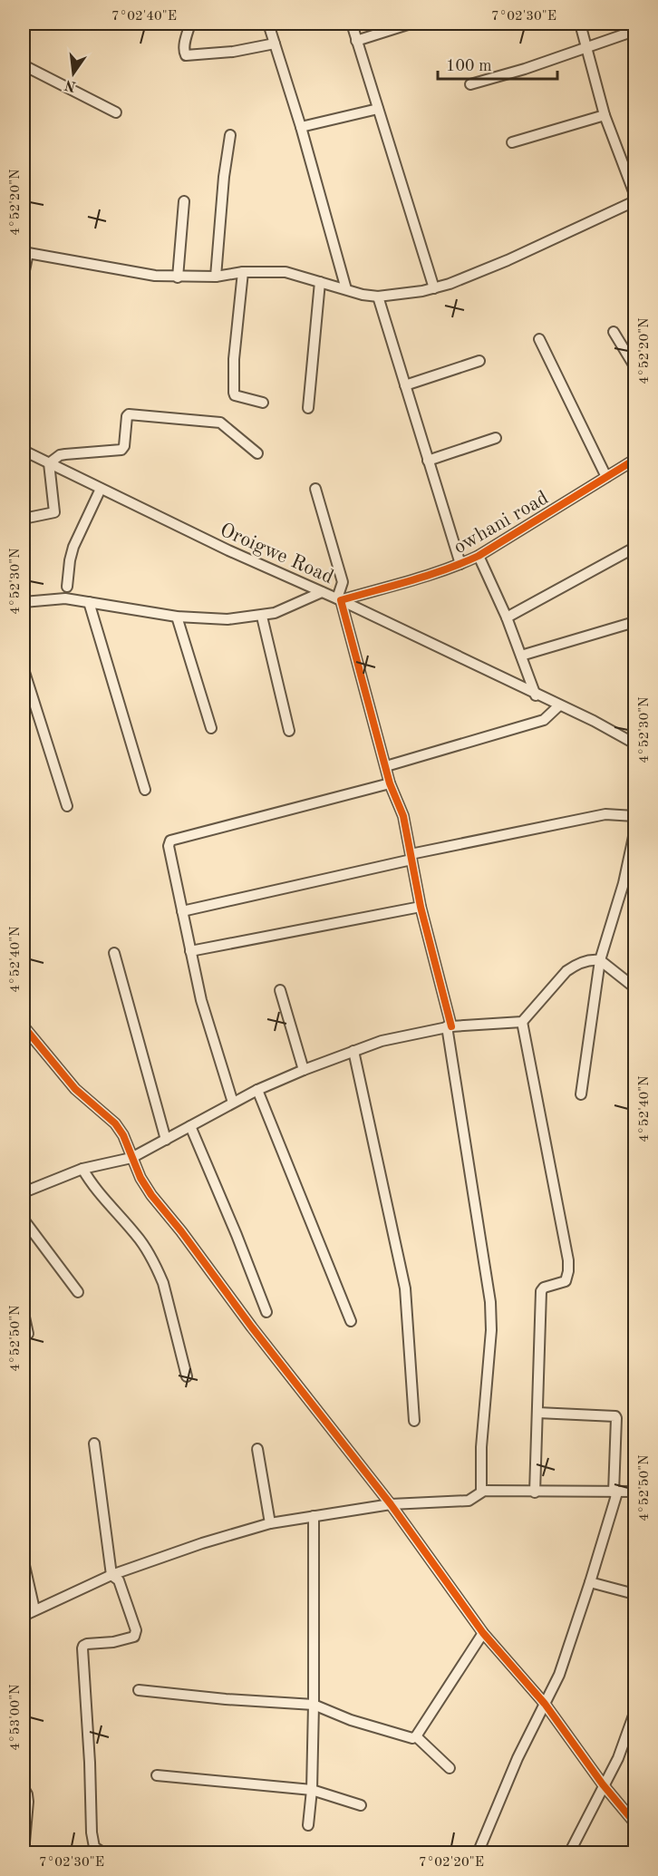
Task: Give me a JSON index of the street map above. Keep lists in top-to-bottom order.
{
  "streets": {
    "street": ["owhani road", "Oroigwe Road"]
  },
  "crossings": [
    ["owhani road", "Oroigwe Road"]
  ],
  "scale_bar": "100 m",
  "north": "bottom",
  "coordinates": [
    "7°02'40\"E",
    "7°02'30\"E",
    "4°52'20\"N",
    "4°52'30\"N",
    "4°52'40\"N",
    "4°52'50\"N",
    "4°53'00\"N",
    "7°02'20\"E"
  ]
}
